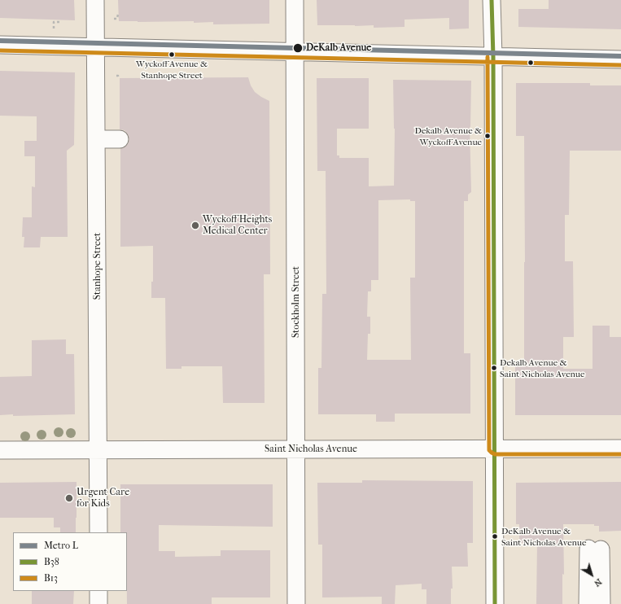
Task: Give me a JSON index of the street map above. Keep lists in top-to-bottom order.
{
  "streets": {
    "street": ["Stanhope Street", "Stockholm Street", "Saint Nicholas Avenue"]
  },
  "crossings": [
    ["Stanhope Street", "Saint Nicholas Avenue"],
    ["Stockholm Street", "Saint Nicholas Avenue"]
  ],
  "places": [
    "DeKalb Avenue",
    "Wyckoff Avenue & Stanhope Street",
    "Dekalb Avenue & Wyckoff Avenue",
    "Wyckoff Heights Medical Center",
    "Dekalb Avenue & Saint Nicholas Avenue",
    "Urgent Care for Kids",
    "DeKalb Avenue & Saint Nicholas Avenue"
  ],
  "lines": ["transit line B38", "metro line L", "transit line B13"],
  "legend": ["Metro L", "B38", "B13"],
  "north": "bottom right"
}
